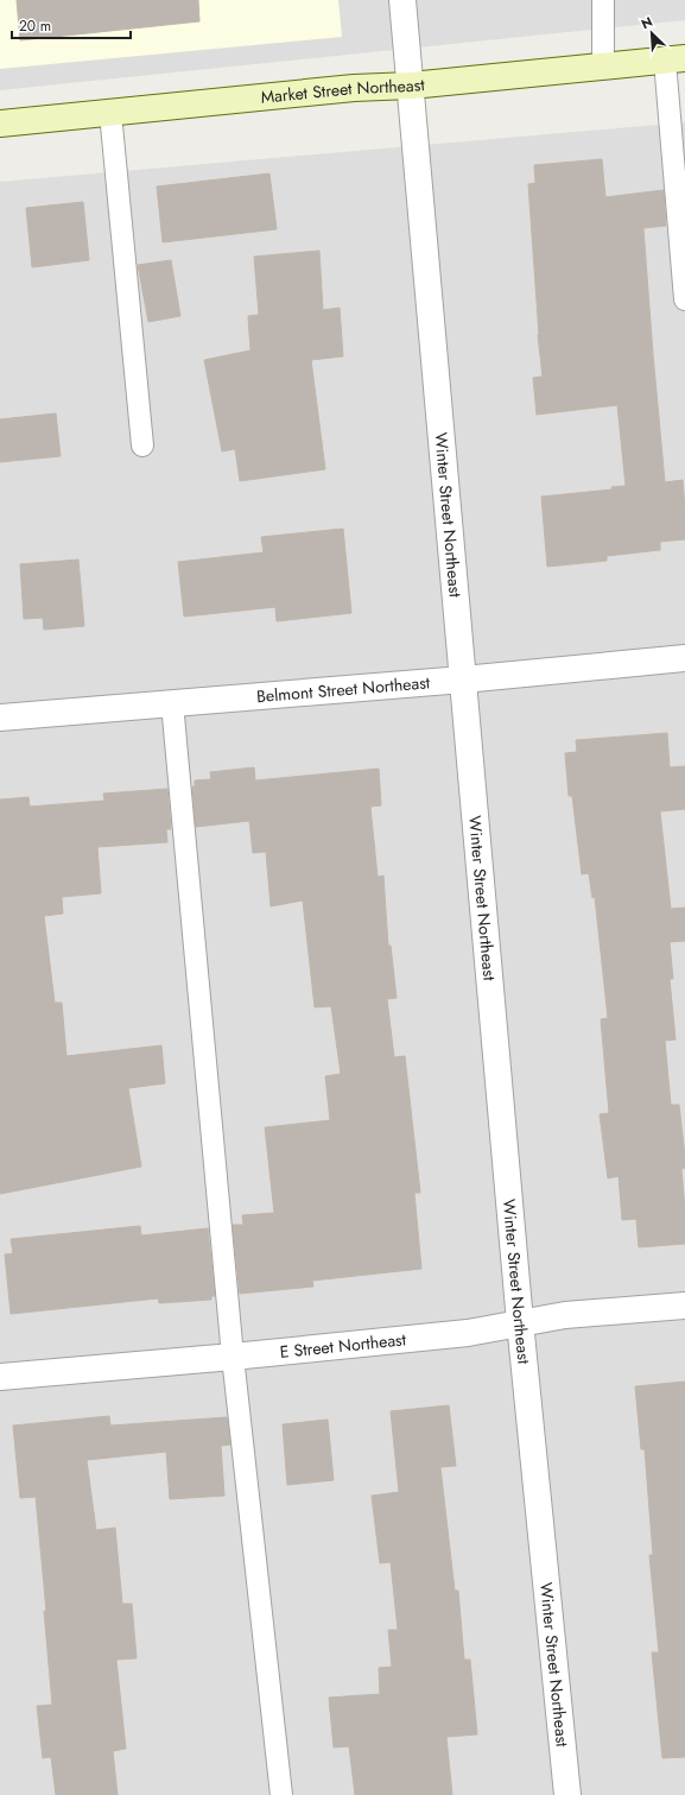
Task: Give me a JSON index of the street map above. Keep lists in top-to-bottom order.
{
  "streets": {
    "main road": ["Market Street Northeast"],
    "street": ["Winter Street Northeast", "Belmont Street Northeast", "E Street Northeast"]
  },
  "crossings": [
    ["Market Street Northeast", "Winter Street Northeast"],
    ["Winter Street Northeast", "Belmont Street Northeast"],
    ["Winter Street Northeast", "E Street Northeast"]
  ],
  "scale_bar": "20 m",
  "north": "top left"
}
